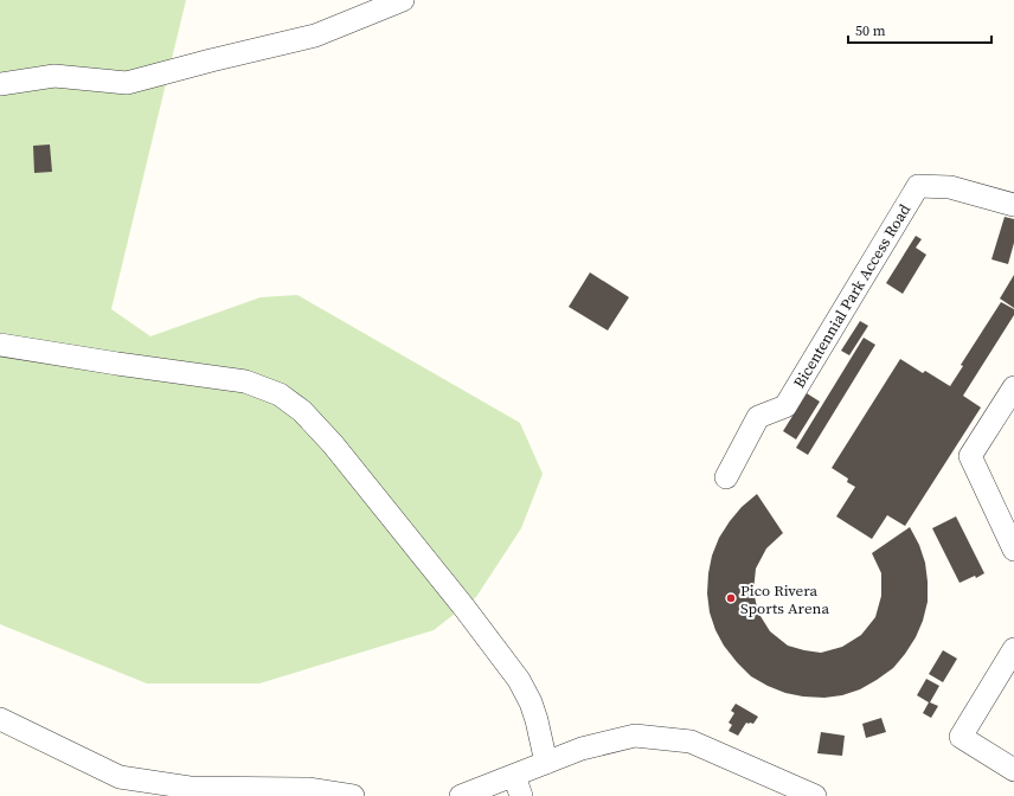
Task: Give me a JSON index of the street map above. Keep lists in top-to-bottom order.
{
  "streets": {
    "street": ["Bicentennial Park Access Road"]
  },
  "places": ["Pico Rivera Sports Arena"],
  "scale_bar": "50 m"
}
